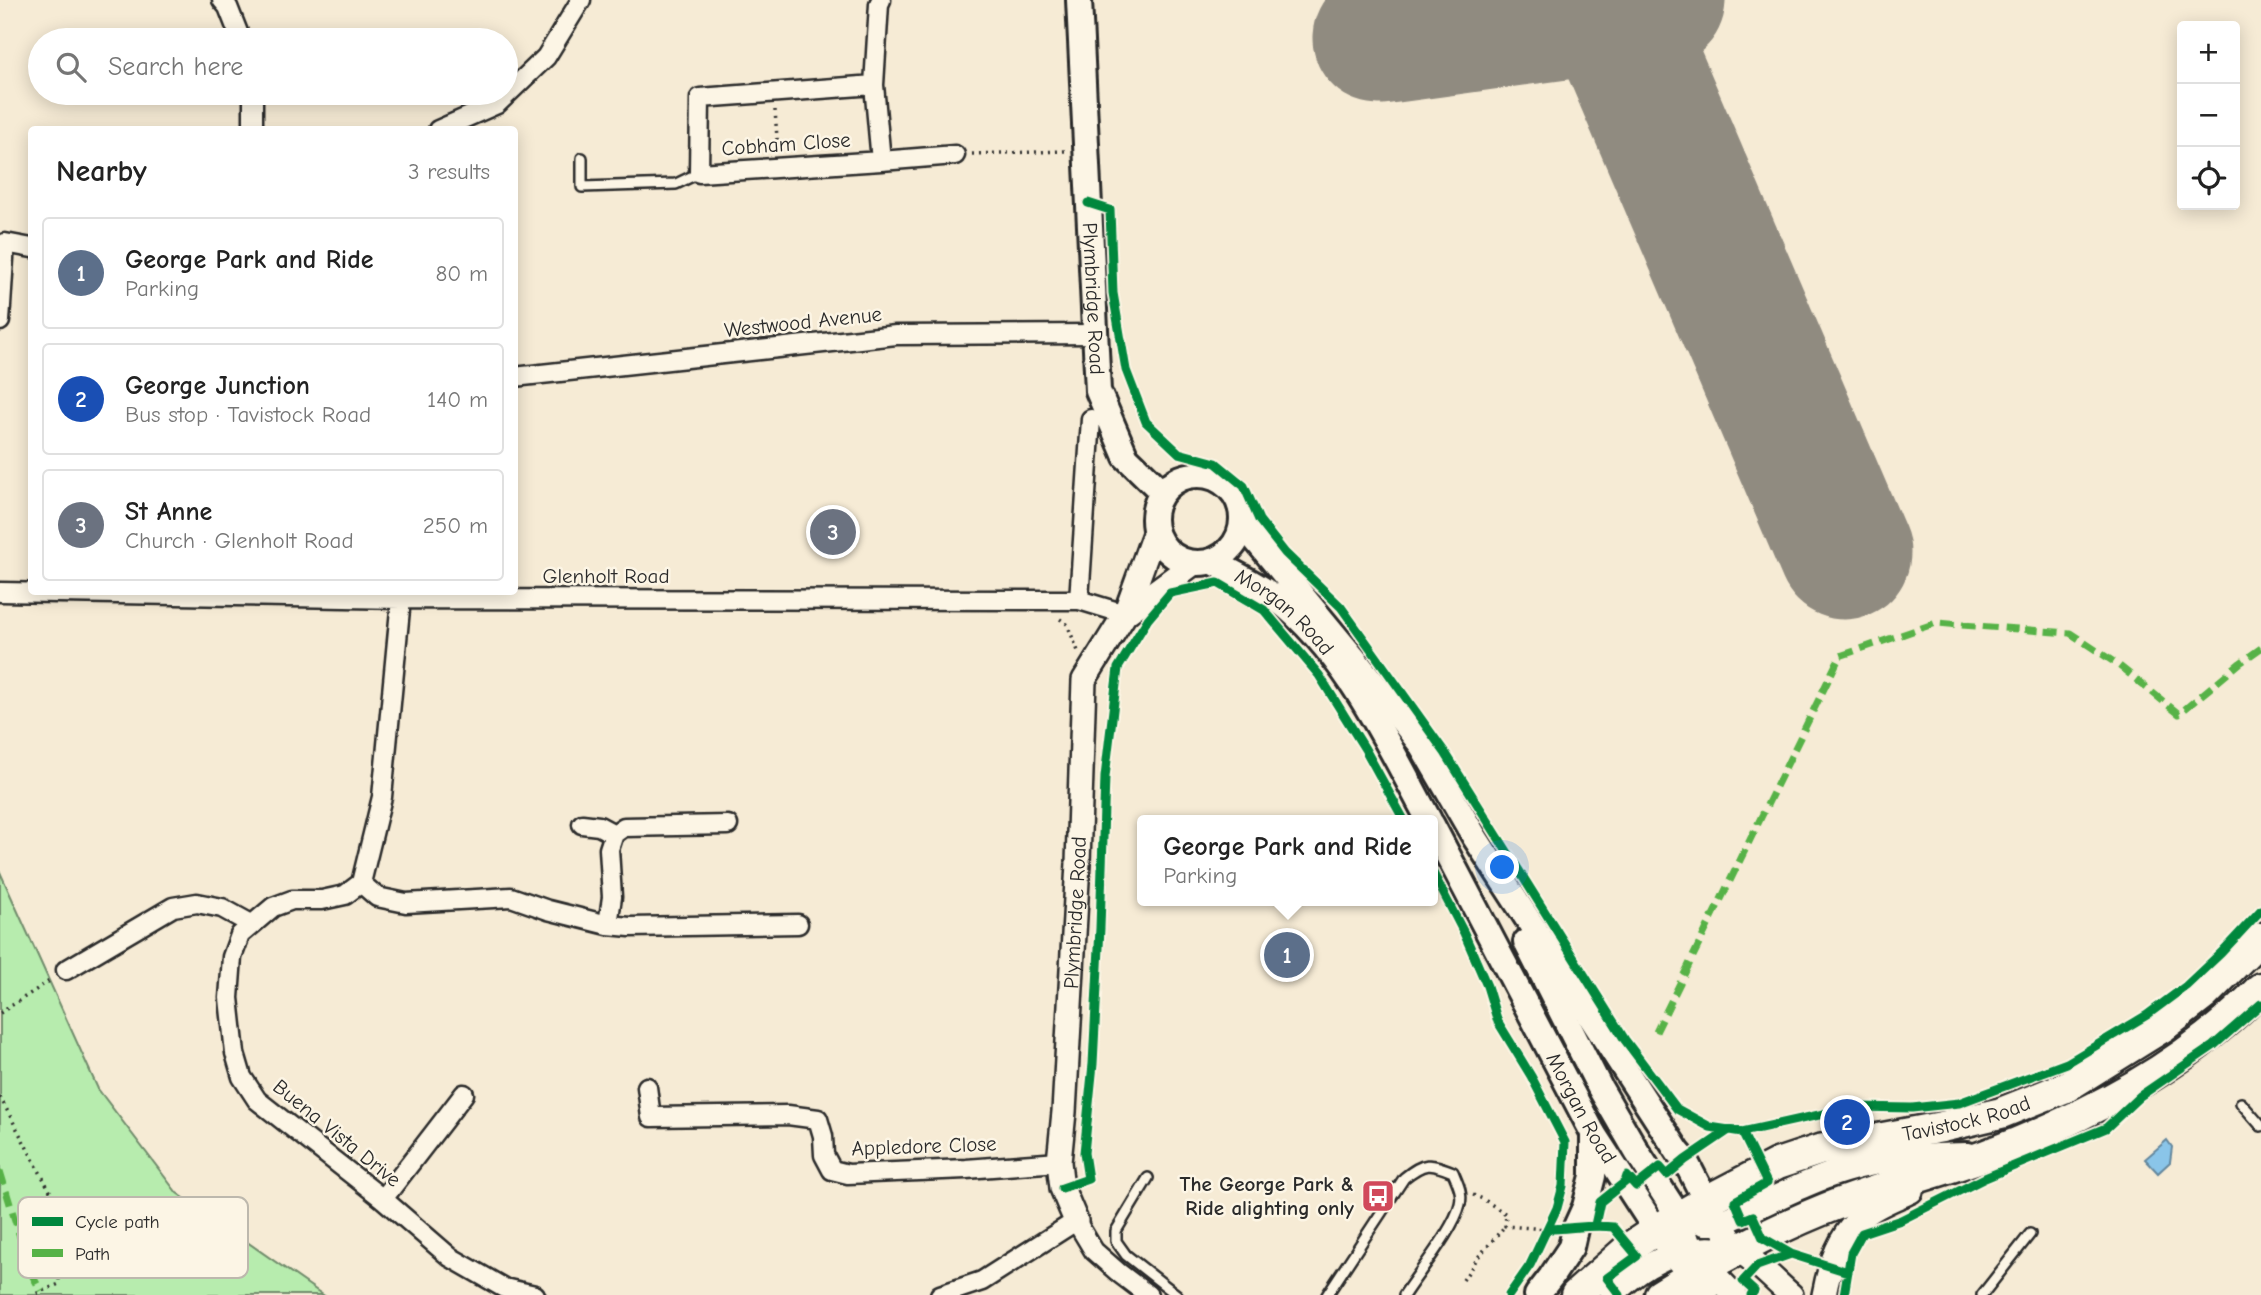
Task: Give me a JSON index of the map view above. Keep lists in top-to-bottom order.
{
  "streets": {
    "highway": ["Tavistock Road"],
    "main road": ["Plymbridge Road", "Morgan Road"],
    "street": [
      "Cobham Close",
      "Westwood Avenue",
      "Glenholt Road",
      "Buena Vista Drive",
      "Appledore Close"
    ]
  },
  "crossings": [
    ["Plymbridge Road", "Westwood Avenue"],
    ["Plymbridge Road", "Glenholt Road"],
    ["Plymbridge Road", "Morgan Road"],
    ["Plymbridge Road", "Appledore Close"],
    ["Morgan Road", "Tavistock Road"]
  ],
  "places": {
    "bus stop": ["The George Park & Ride alighting only"]
  },
  "legend": ["Cycle path", "Path"],
  "page": {
    "map_buttons": ["+", "−"],
    "search": "Search here",
    "heading": ["Nearby", "3 results"],
    "list": [
      {
        "mark": "1",
        "name": "George Park and Ride",
        "note": "Parking",
        "value": "80 m"
      },
      {
        "mark": "2",
        "name": "George Junction",
        "note": "Bus stop · Tavistock Road",
        "value": "140 m"
      },
      {
        "mark": "3",
        "name": "St Anne",
        "note": "Church · Glenholt Road",
        "value": "250 m"
      }
    ],
    "pins": ["3", "1", "2"],
    "popup": ["George Park and Ride", "Parking"]
  }
}
